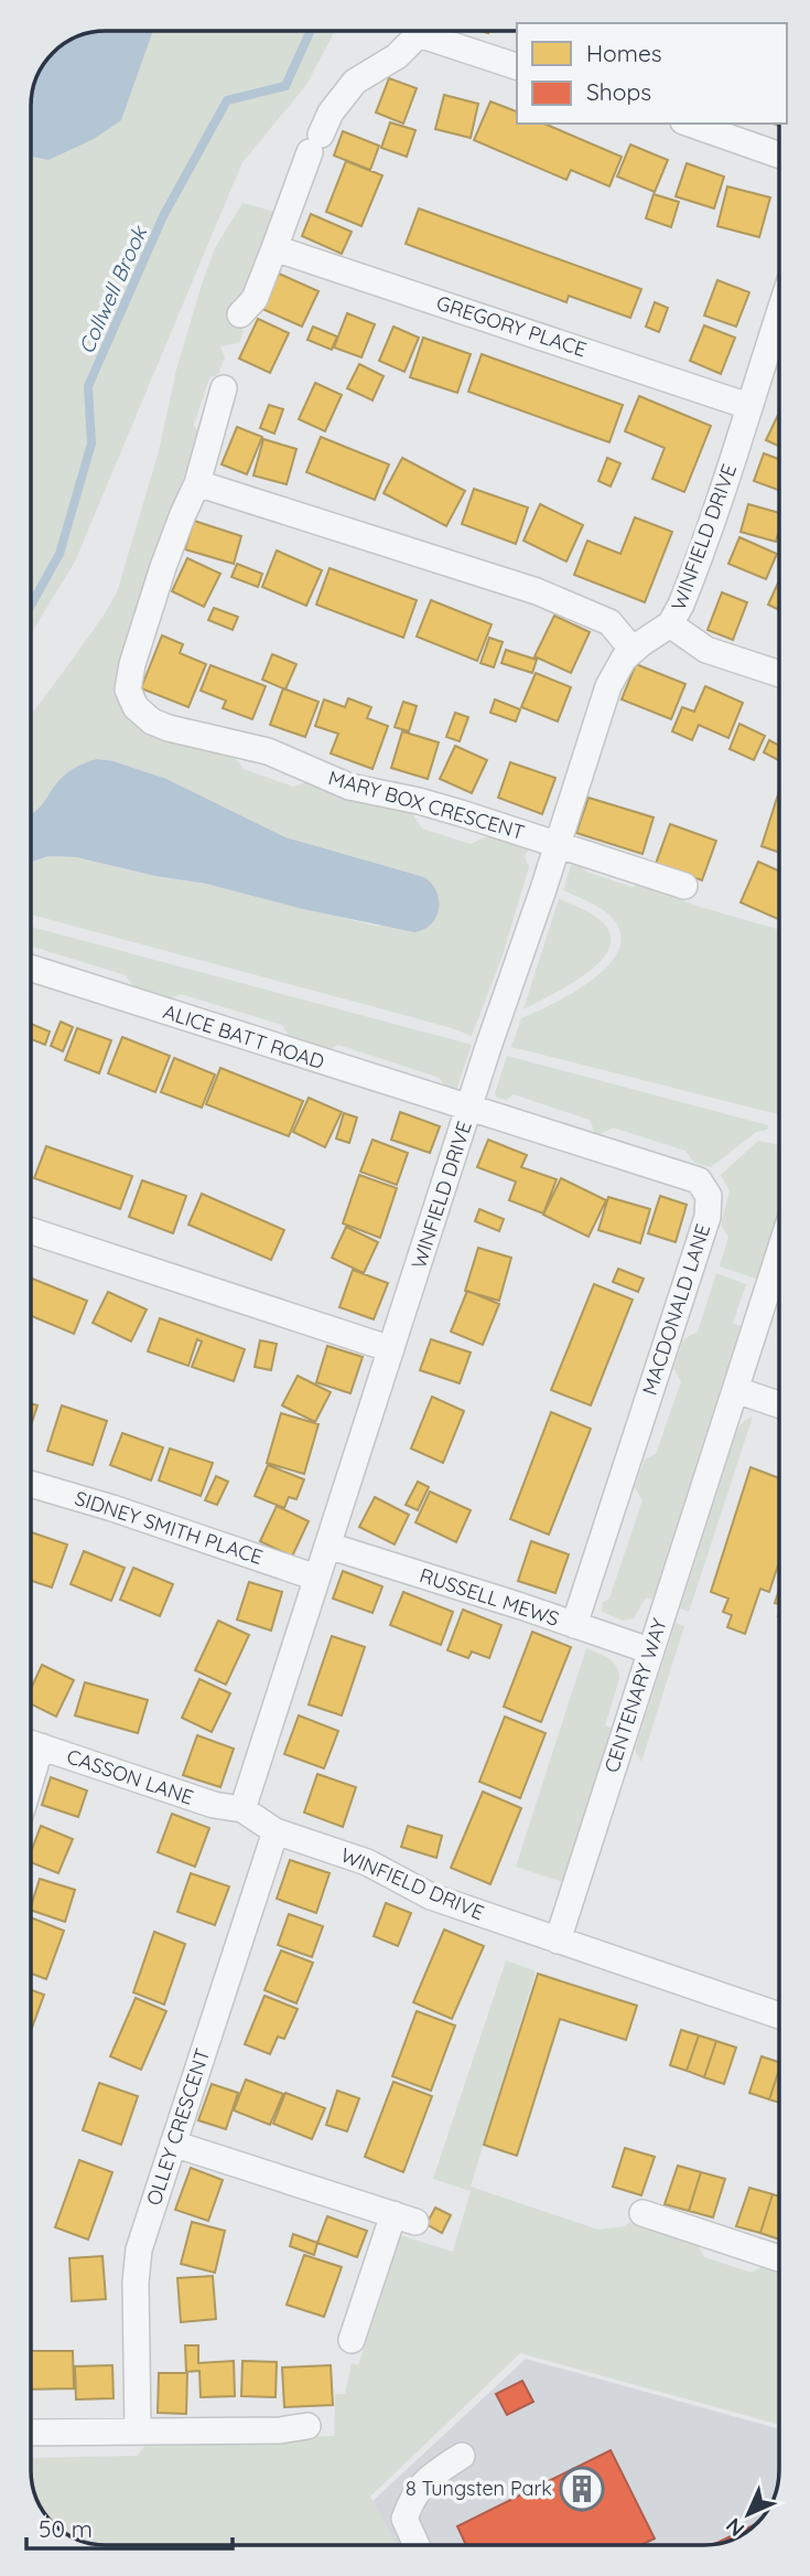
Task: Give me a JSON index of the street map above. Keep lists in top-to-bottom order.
{
  "streets": {
    "street": [
      "GREGORY PLACE",
      "WINFIELD DRIVE",
      "MARY BOX CRESCENT",
      "ALICE BATT ROAD",
      "MACDONALD LANE",
      "SIDNEY SMITH PLACE",
      "RUSSELL MEWS",
      "CENTENARY WAY",
      "CASSON LANE",
      "OLLEY CRESCENT"
    ]
  },
  "crossings": [
    ["GREGORY PLACE", "WINFIELD DRIVE"],
    ["WINFIELD DRIVE", "MARY BOX CRESCENT"],
    ["WINFIELD DRIVE", "ALICE BATT ROAD"],
    ["WINFIELD DRIVE", "MACDONALD LANE"],
    ["WINFIELD DRIVE", "SIDNEY SMITH PLACE"],
    ["WINFIELD DRIVE", "RUSSELL MEWS"],
    ["WINFIELD DRIVE", "CENTENARY WAY"],
    ["WINFIELD DRIVE", "CASSON LANE"],
    ["WINFIELD DRIVE", "OLLEY CRESCENT"],
    ["ALICE BATT ROAD", "MACDONALD LANE"],
    ["MACDONALD LANE", "RUSSELL MEWS"],
    ["RUSSELL MEWS", "CENTENARY WAY"]
  ],
  "water": ["Collwell Brook"],
  "places": {
    "building": ["8 Tungsten Park"]
  },
  "legend": ["Homes", "Shops"],
  "scale_bar": "50 m",
  "north": "bottom left"
}
